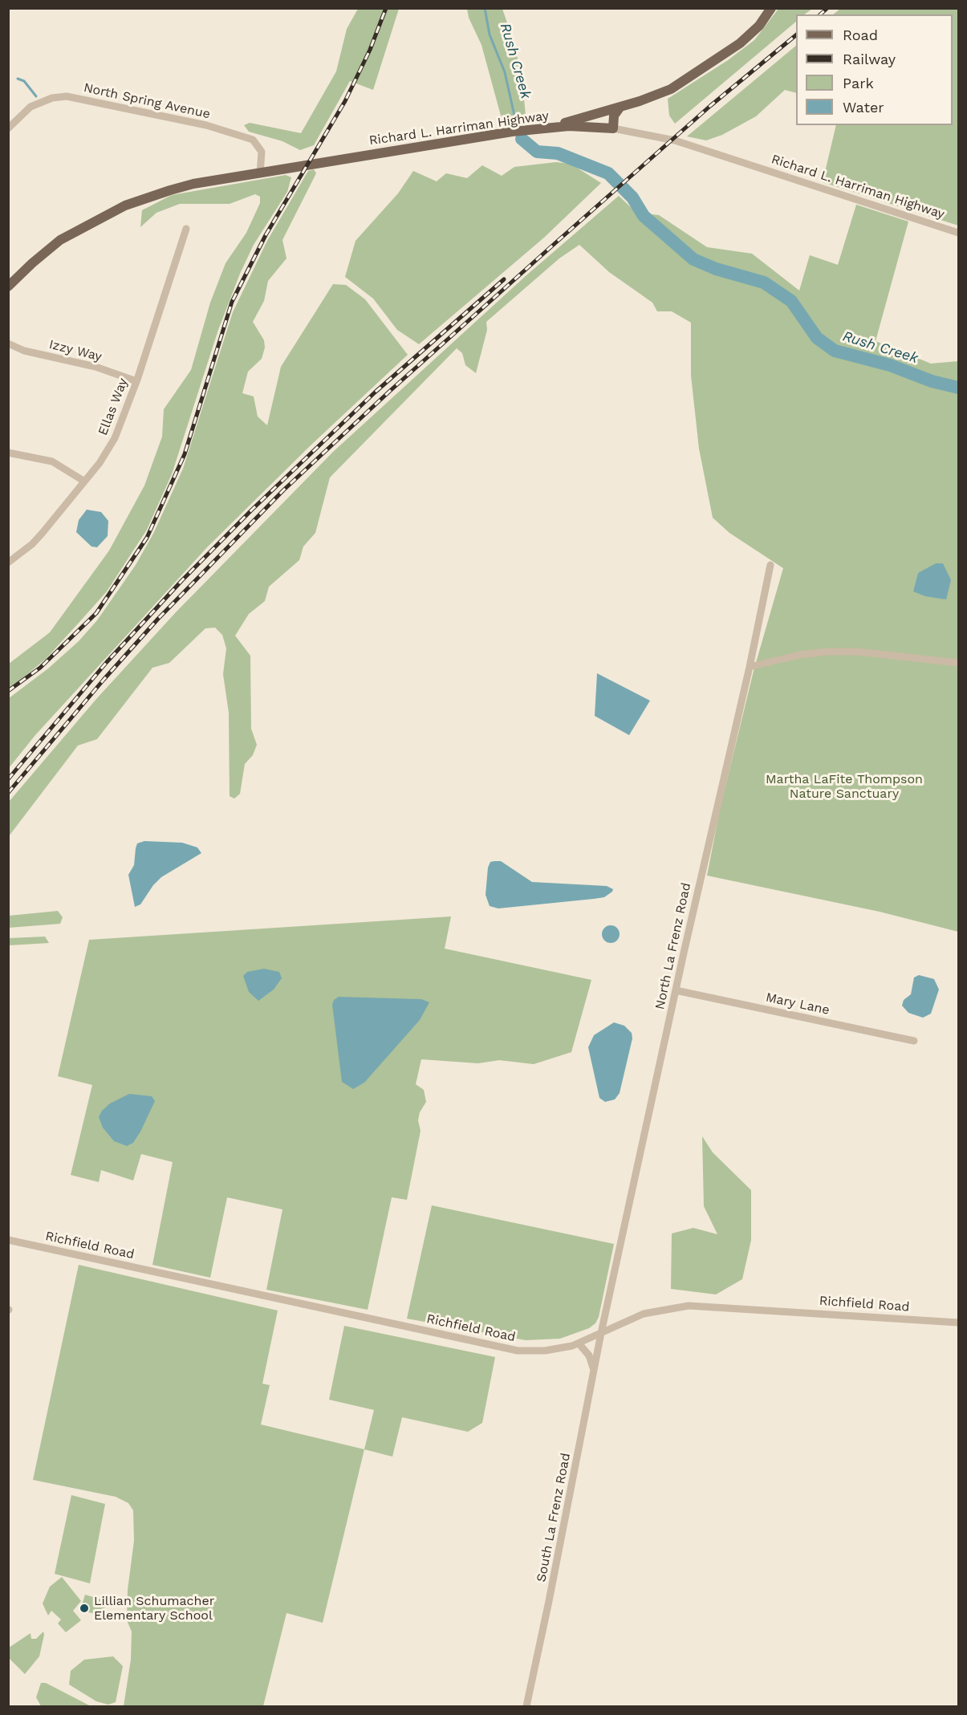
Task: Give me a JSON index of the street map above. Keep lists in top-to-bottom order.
{
  "streets": {
    "main road": ["Richard L. Harriman Highway"],
    "street": [
      "North Spring Avenue",
      "Izzy Way",
      "Ellas Way",
      "North La Frenz Road",
      "Mary Lane",
      "Richfield Road",
      "South La Frenz Road"
    ]
  },
  "crossings": [
    ["North Spring Avenue", "Richard L. Harriman Highway"],
    ["Izzy Way", "Ellas Way"],
    ["North La Frenz Road", "Mary Lane"],
    ["North La Frenz Road", "Richfield Road"],
    ["North La Frenz Road", "South La Frenz Road"],
    ["Richfield Road", "South La Frenz Road"]
  ],
  "water": ["Rush Creek"],
  "parks": ["Martha LaFite Thompson Nature Sanctuary"],
  "places": ["Lillian Schumacher Elementary School"],
  "legend": [
    "Road",
    "Railway",
    "Park",
    "Water"
  ]
}
